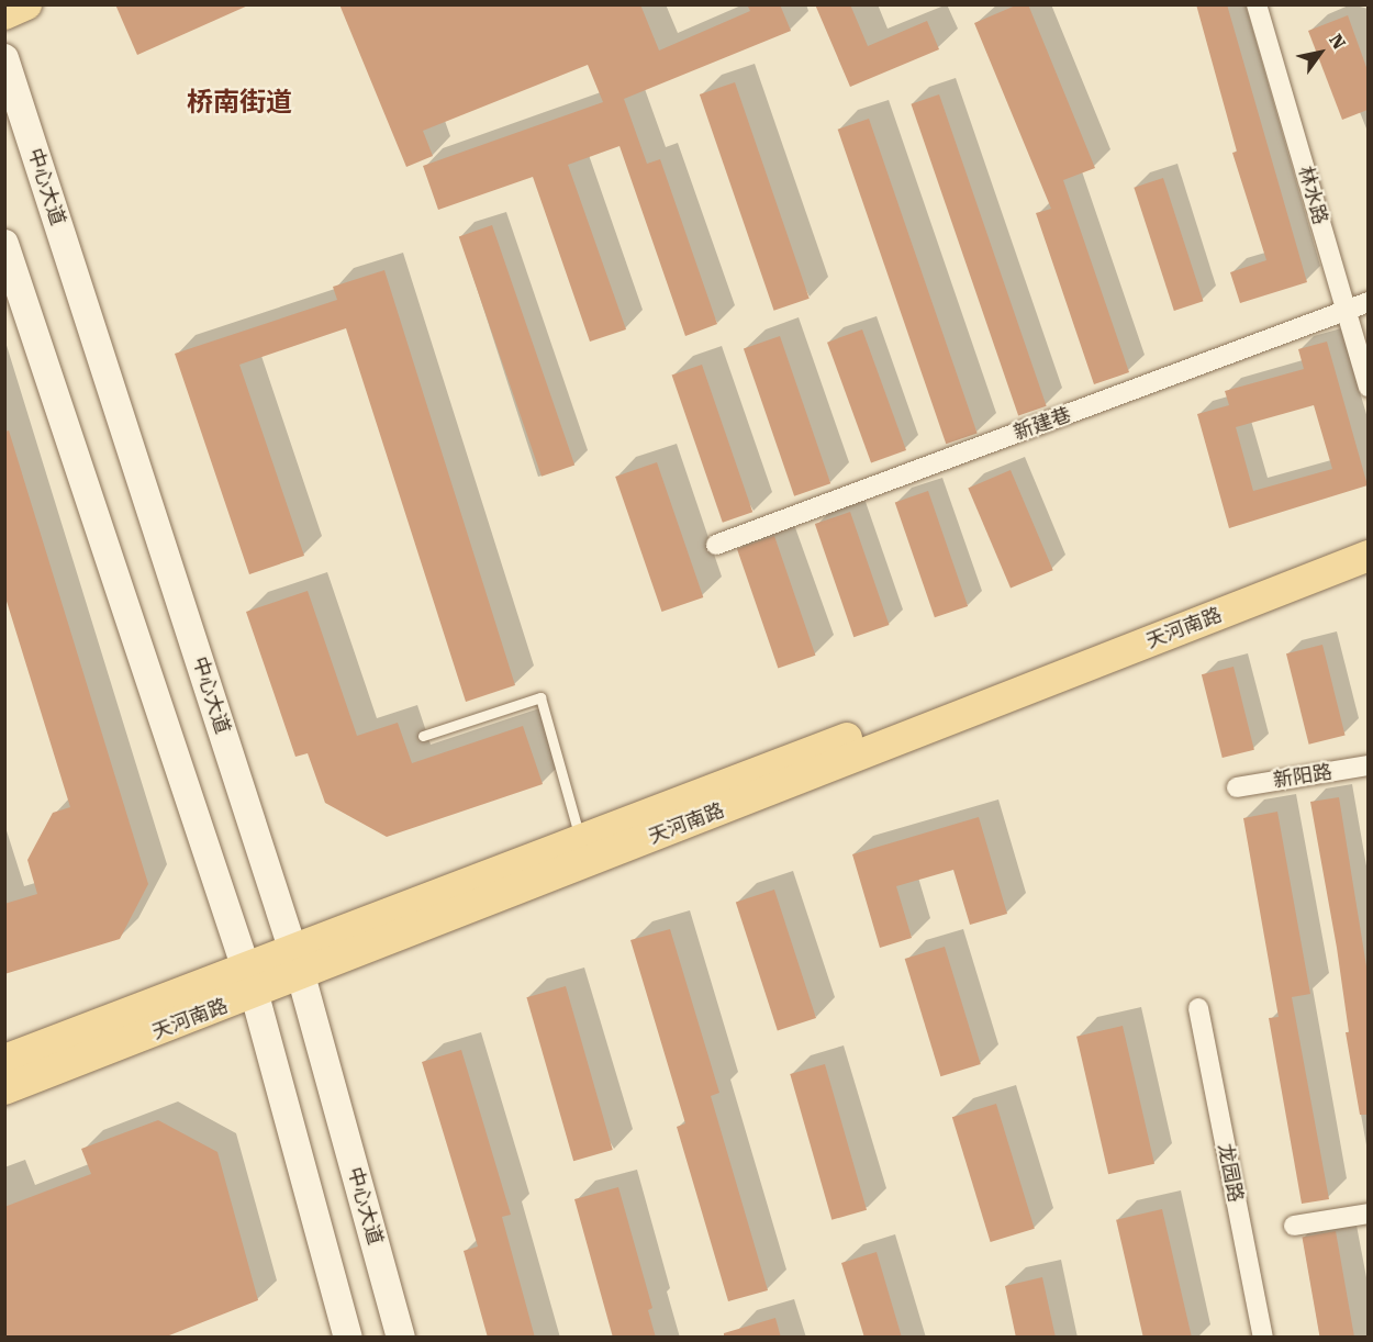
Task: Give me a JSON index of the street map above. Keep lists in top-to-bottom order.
{
  "streets": {
    "main road": ["中心大道", "天河南路"],
    "street": [
      "林水路",
      "新建巷",
      "新阳路",
      "龙园路"
    ]
  },
  "crossings": [
    ["中心大道", "天河南路"],
    ["林水路", "新建巷"]
  ],
  "districts": ["桥南街道"],
  "north": "top right"
}
